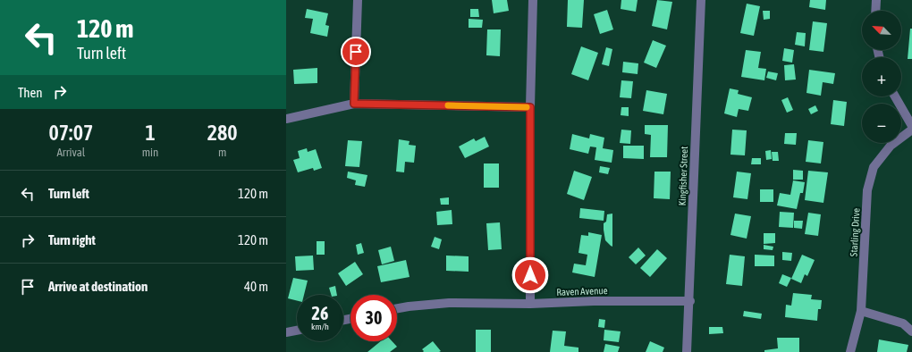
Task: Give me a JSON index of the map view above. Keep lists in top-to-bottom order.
{
  "streets": {
    "street": ["Kingfisher Street", "Starling Drive", "Raven Avenue"]
  },
  "crossings": [
    ["Kingfisher Street", "Raven Avenue"]
  ],
  "north": "top left",
  "page": {
    "turn": ["120 m", "Turn left"],
    "map_buttons": ["+", "−"],
    "then": "Then",
    "eta": [
      "07:07",
      "Arrival",
      "1",
      "min",
      "280",
      "m"
    ],
    "list": [
      {
        "name": "Turn left",
        "value": "120 m"
      },
      {
        "name": "Turn right",
        "value": "120 m"
      },
      {
        "name": "Arrive at destination",
        "value": "40 m"
      }
    ],
    "speed": "26 km/h",
    "limit": "30"
  }
}
